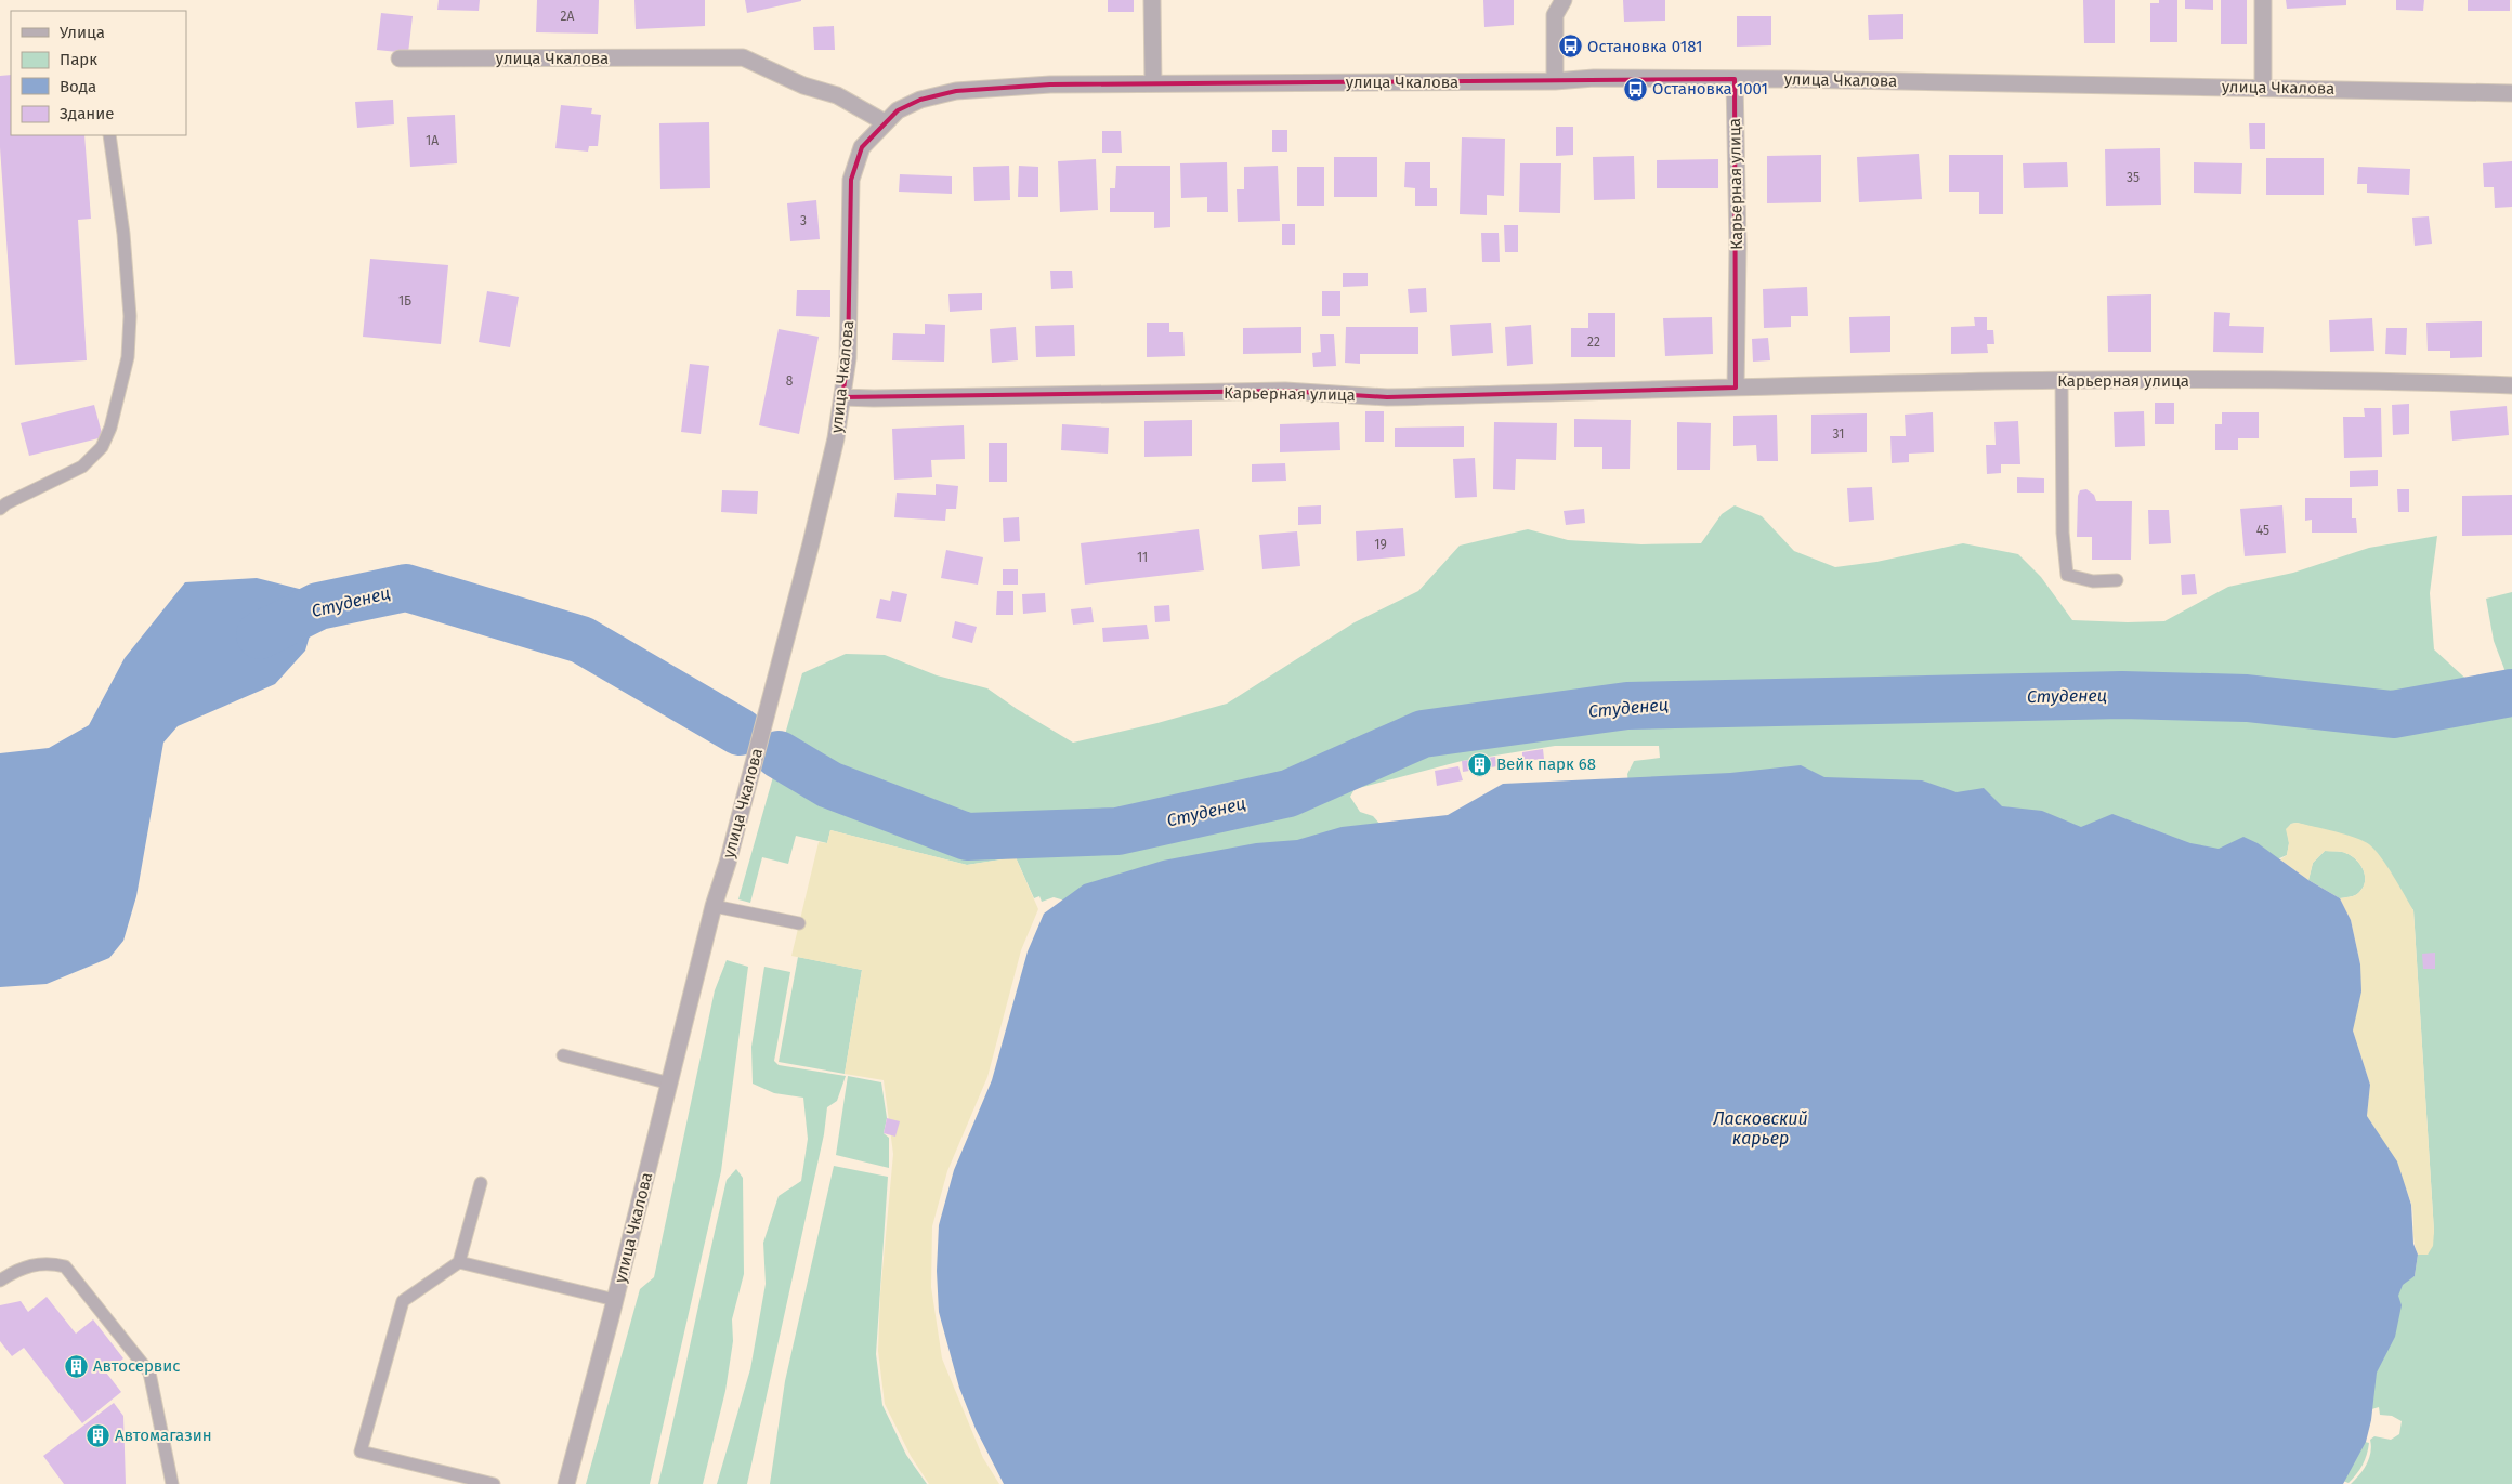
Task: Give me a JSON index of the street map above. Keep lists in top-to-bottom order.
{
  "streets": {
    "street": ["улица Чкалова", "Карьерная улица"]
  },
  "crossings": [
    ["улица Чкалова", "Карьерная улица"]
  ],
  "water": ["Студенец", "Ласковский карьер"],
  "places": {
    "bus stop": ["Остановка 0181", "Остановка 1001"],
    "building": ["Вейк парк 68", "Автосервис", "Автомагазин"]
  },
  "house_numbers": [
    "2А",
    "1А",
    "35",
    "3",
    "1Б",
    "22",
    "8",
    "31",
    "45",
    "19",
    "11"
  ],
  "legend": [
    "Улица",
    "Парк",
    "Вода",
    "Здание"
  ]
}
